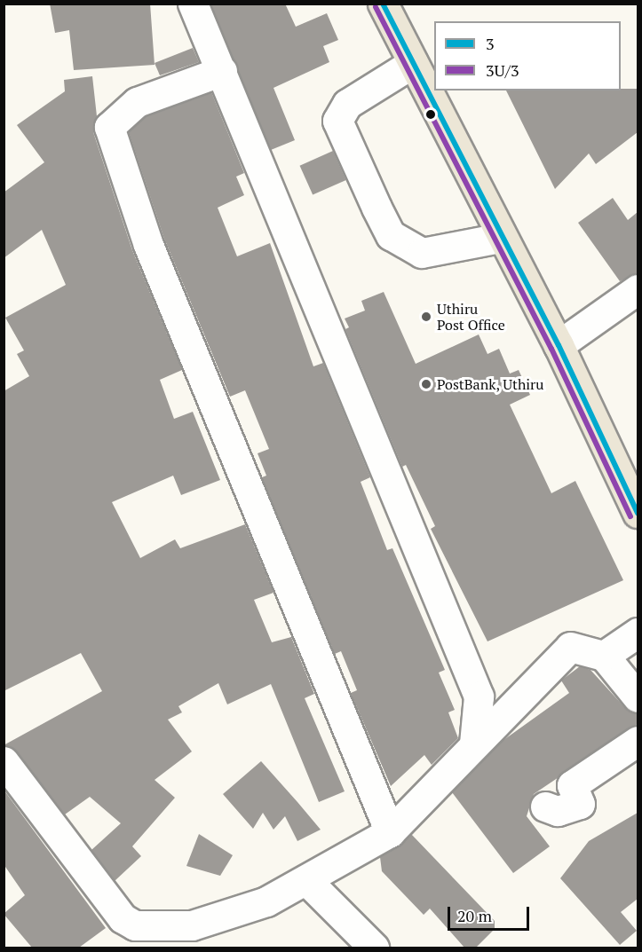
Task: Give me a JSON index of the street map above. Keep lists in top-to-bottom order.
{
  "places": ["Uthiru Post Office", "PostBank, Uthiru"],
  "lines": ["transit line 3", "transit line 3U/3"],
  "legend": ["3", "3U/3"],
  "scale_bar": "20 m"
}
